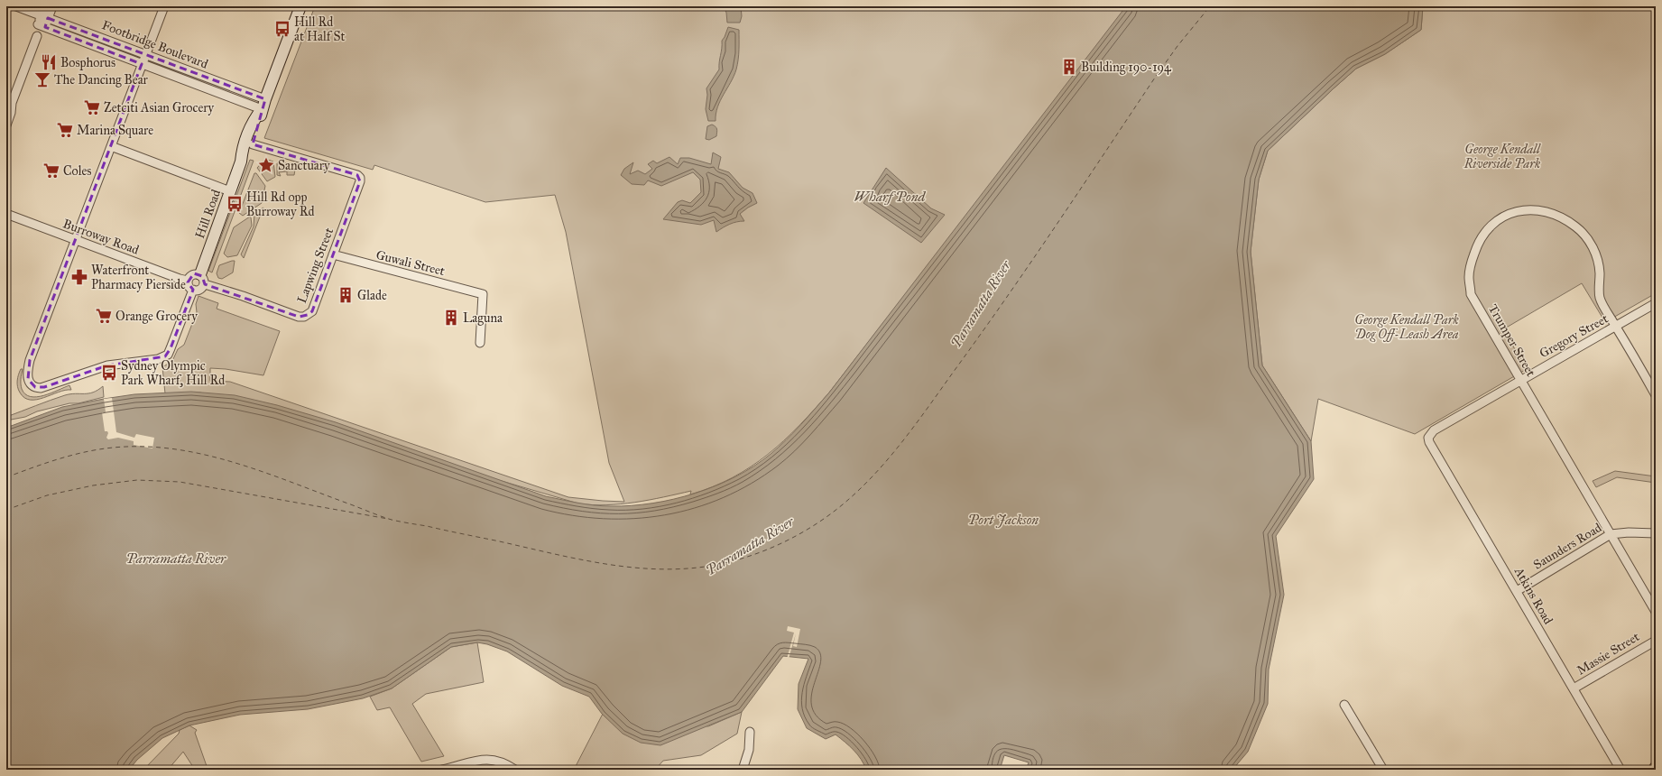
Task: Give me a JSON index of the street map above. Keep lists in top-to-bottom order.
{
  "streets": {
    "street": [
      "Footbridge Boulevard",
      "Hill Road",
      "Burroway Road",
      "Guwali Street",
      "Lapwing Street",
      "Gregory Street",
      "Trumper Street",
      "Saunders Road",
      "Atkins Road",
      "Massie Street"
    ]
  },
  "crossings": [
    ["Footbridge Boulevard", "Hill Road"],
    ["Hill Road", "Burroway Road"],
    ["Hill Road", "Lapwing Street"],
    ["Burroway Road", "Lapwing Street"],
    ["Guwali Street", "Lapwing Street"],
    ["Gregory Street", "Trumper Street"],
    ["Gregory Street", "Atkins Road"],
    ["Trumper Street", "Saunders Road"],
    ["Saunders Road", "Atkins Road"],
    ["Atkins Road", "Massie Street"]
  ],
  "water": ["Wharf Pond", "Parramatta River", "Port Jackson"],
  "parks": ["George Kendall Riverside Park", "George Kendall Park Dog Off-Leash Area"],
  "places": {
    "bus stop": ["Hill Rd at Half St", "Hill Rd opp Burroway Rd", "Sydney Olympic Park Wharf, Hill Rd"],
    "restaurant": ["Bosphorus"],
    "building": ["Building 190-194", "Glade", "Laguna"],
    "bar": ["The Dancing Bear"],
    "supermarket": [
      "Zetciti Asian Grocery",
      "Marina Square",
      "Coles",
      "Orange Grocery"
    ],
    "place": ["Sanctuary"],
    "pharmacy": ["Waterfront Pharmacy Pierside"]
  }
}
